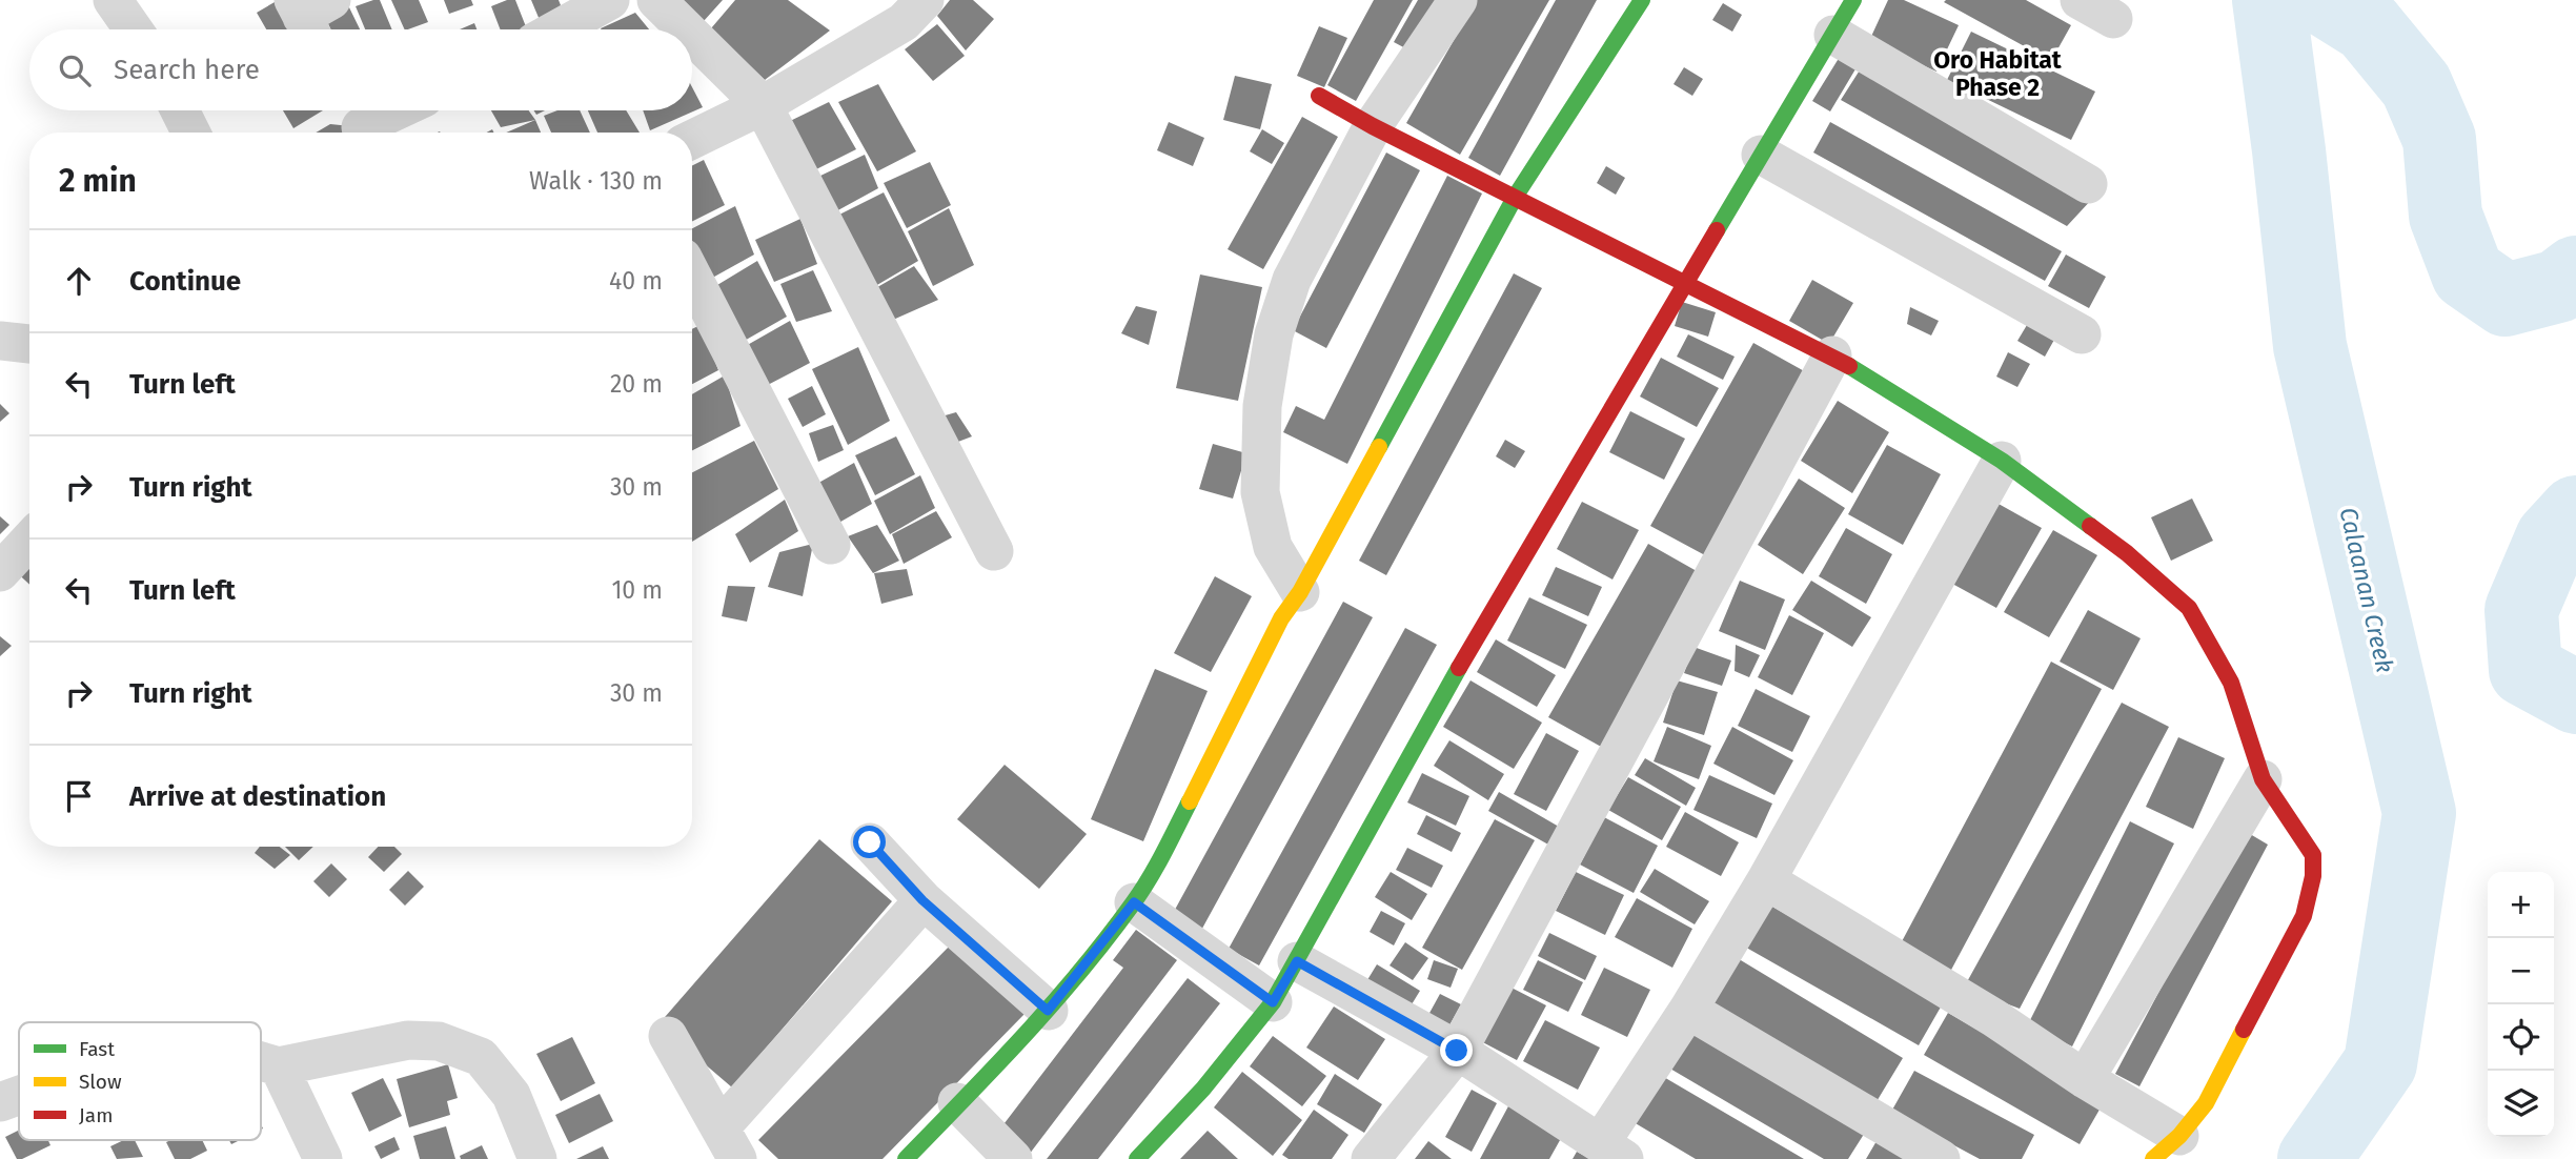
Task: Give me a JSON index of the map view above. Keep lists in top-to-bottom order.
{
  "districts": ["Oro Habitat Phase 2"],
  "water": ["Calaanan Creek"],
  "legend": ["Fast", "Slow", "Jam"],
  "page": {
    "search": "Search here",
    "heading": ["2 min", "Walk · 130 m"],
    "list": [
      ["Continue", "40 m"],
      ["Turn left", "20 m"],
      ["Turn right", "30 m"],
      ["Turn left", "10 m"],
      ["Turn right", "30 m"],
      "Arrive at destination"
    ],
    "map_buttons": ["+", "−"]
  }
}
